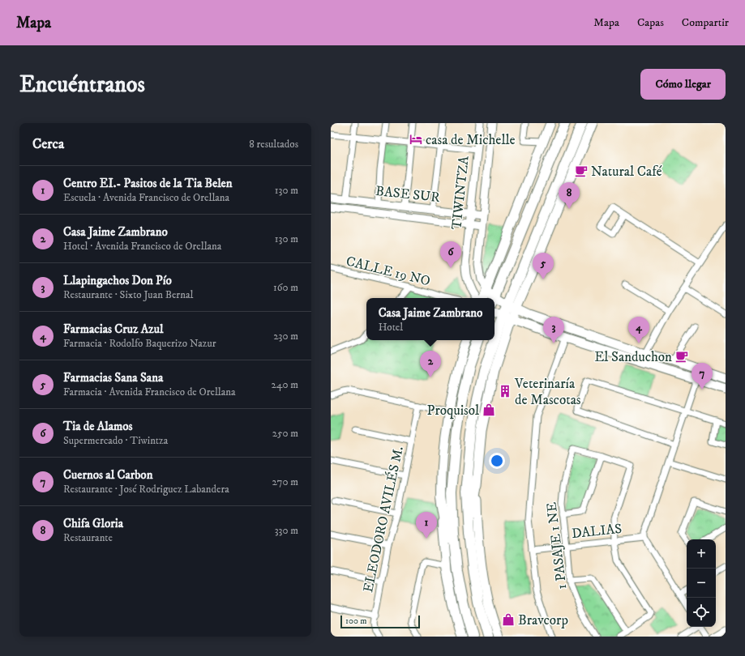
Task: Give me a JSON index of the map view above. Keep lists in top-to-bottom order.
{
  "streets": {
    "street": [
      "TIWINTZA",
      "BASE SUR",
      "CALLE 19 NO",
      "ELEODORO AVILÉS M.",
      "DALIAS",
      "1 PASAJE 1 NE"
    ]
  },
  "crossings": [
    ["TIWINTZA", "BASE SUR"],
    ["DALIAS", "1 PASAJE 1 NE"]
  ],
  "places": {
    "hotel": ["casa de Michelle"],
    "cafe": ["Natural Café", "El Sanduchon"],
    "building": ["Veterinaría de Mascotas"],
    "shop": ["Proquisol", "Bravcorp"]
  },
  "scale_bar": "100 m",
  "page": {
    "header": "Mapa",
    "nav": ["Mapa", "Capas", "Compartir"],
    "buttons": "Cómo llegar",
    "title": "Encuéntranos",
    "heading": ["Cerca", "8 resultados"],
    "list": [
      {
        "mark": "1",
        "name": "Centro EI.- Pasitos de la Tia Belen",
        "note": "Escuela · Avenida Francisco de Orellana",
        "value": "130 m"
      },
      {
        "mark": "2",
        "name": "Casa Jaime Zambrano",
        "note": "Hotel · Avenida Francisco de Orellana",
        "value": "130 m"
      },
      {
        "mark": "3",
        "name": "Llapingachos Don Pío",
        "note": "Restaurante · Sixto Juan Bernal",
        "value": "160 m"
      },
      {
        "mark": "4",
        "name": "Farmacias Cruz Azul",
        "note": "Farmacia · Rodolfo Baquerizo Nazur",
        "value": "230 m"
      },
      {
        "mark": "5",
        "name": "Farmacias Sana Sana",
        "note": "Farmacia · Avenida Francisco de Orellana",
        "value": "240 m"
      },
      {
        "mark": "6",
        "name": "Tia de Alamos",
        "note": "Supermercado · Tiwintza",
        "value": "250 m"
      },
      {
        "mark": "7",
        "name": "Cuernos al Carbon",
        "note": "Restaurante · José Rodriguez Labandera",
        "value": "270 m"
      },
      {
        "mark": "8",
        "name": "Chifa Gloria",
        "note": "Restaurante",
        "value": "330 m"
      }
    ],
    "pins": [
      "8",
      "6",
      "5",
      "3",
      "4",
      "2",
      "7",
      "1"
    ],
    "popup": ["Casa Jaime Zambrano", "Hotel"],
    "map_buttons": ["+", "−"],
    "scale": "100 m"
  }
}
